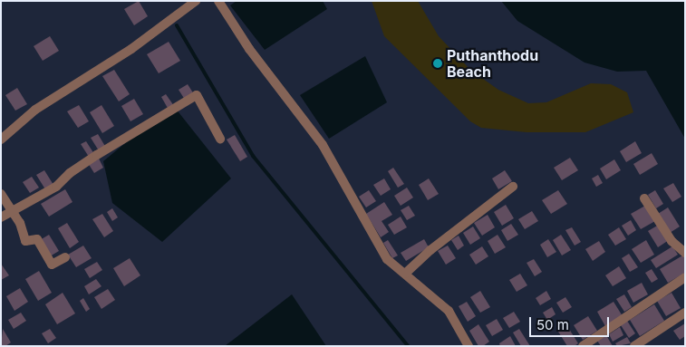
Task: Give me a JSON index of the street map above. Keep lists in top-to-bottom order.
{
  "places": ["Puthanthodu Beach"],
  "scale_bar": "50 m"
}
